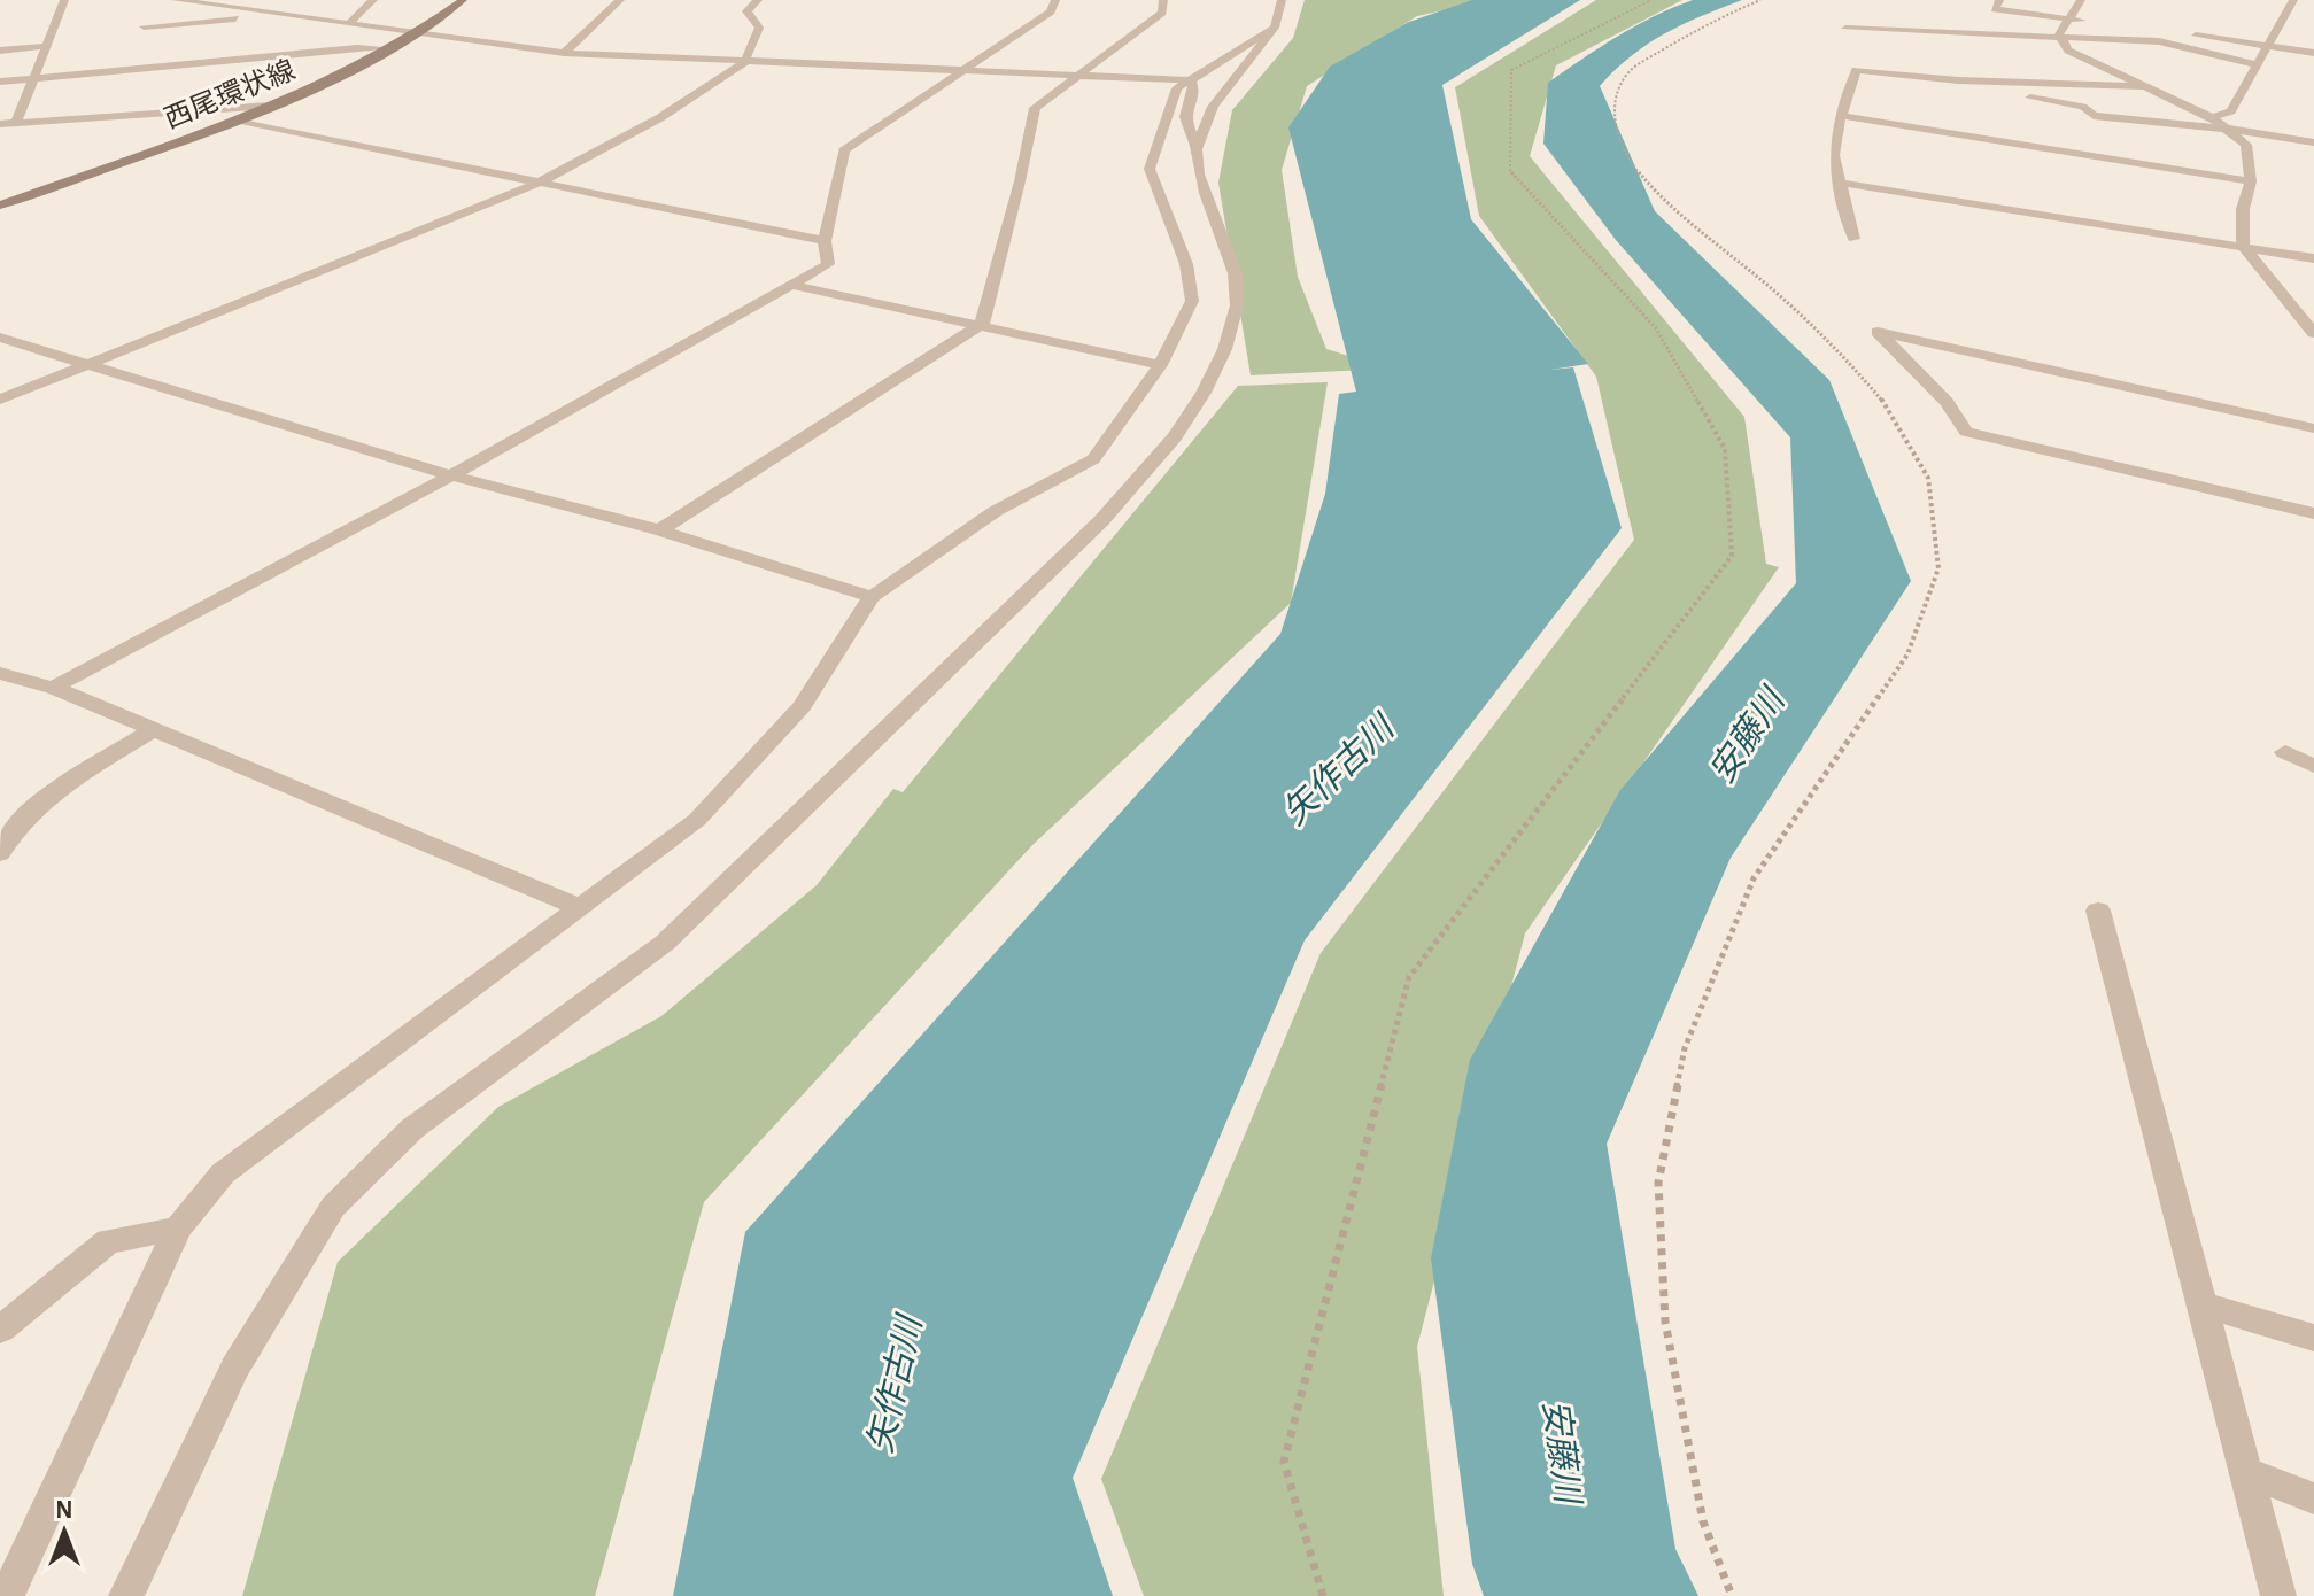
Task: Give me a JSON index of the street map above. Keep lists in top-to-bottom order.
{
  "streets": {
    "main road": ["西尾環状線"]
  },
  "water": ["安藤川", "矢作古川"],
  "north": "top"
}
